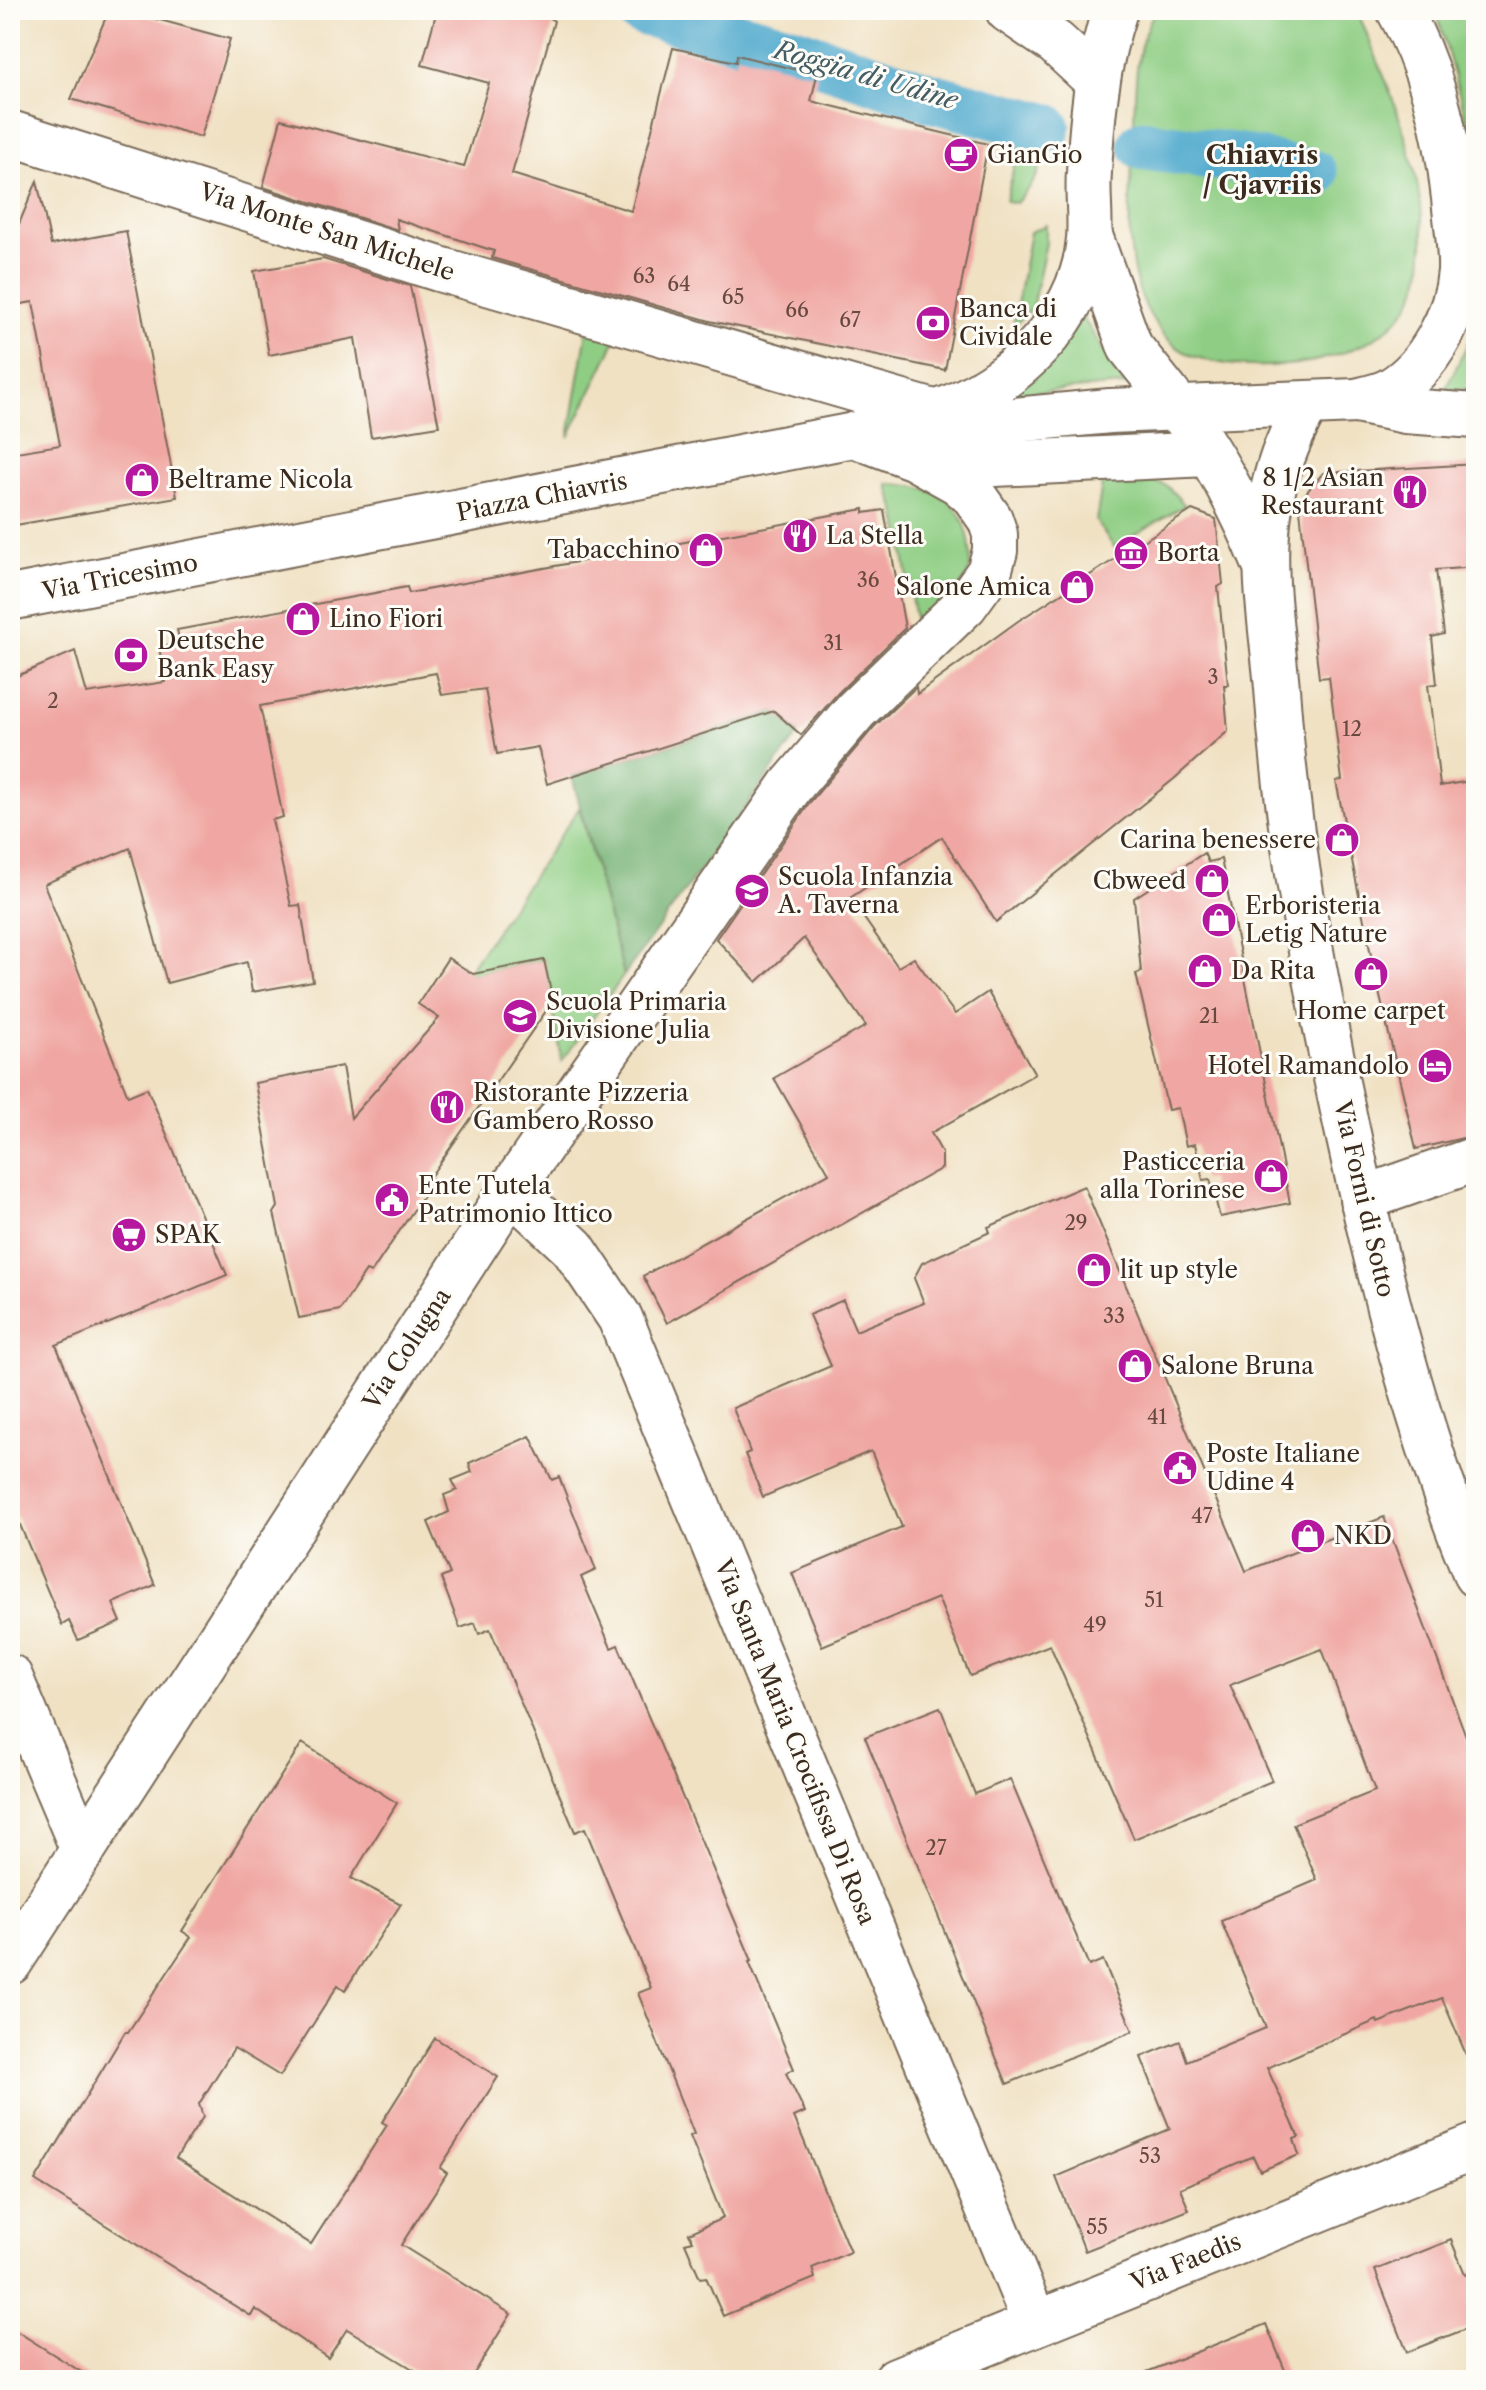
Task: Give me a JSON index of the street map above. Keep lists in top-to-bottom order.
{
  "streets": {
    "street": [
      "Via Monte San Michele",
      "Piazza Chiavris",
      "Via Tricesimo",
      "Via Forni di Sotto",
      "Via Colugna",
      "Via Santa Maria Crocifissa Di Rosa",
      "Via Faedis"
    ]
  },
  "crossings": [
    ["Via Monte San Michele", "Piazza Chiavris"],
    ["Piazza Chiavris", "Via Tricesimo"],
    ["Piazza Chiavris", "Via Forni di Sotto"],
    ["Via Colugna", "Via Santa Maria Crocifissa Di Rosa"],
    ["Via Santa Maria Crocifissa Di Rosa", "Via Faedis"]
  ],
  "districts": ["Chiavris / Cjavriis"],
  "water": ["Roggia di Udine"],
  "places": {
    "cafe": ["GianGio"],
    "bank": ["Banca di Cividale", "Deutsche Bank Easy"],
    "shop": [
      "Beltrame Nicola",
      "Tabacchino",
      "Salone Amica",
      "Lino Fiori",
      "Carina benessere",
      "Cbweed",
      "Erboristeria Letig Nature",
      "Da Rita",
      "Home carpet",
      "Pasticceria alla Torinese",
      "lit up style",
      "Salone Bruna",
      "NKD"
    ],
    "restaurant": ["8 1/2 Asian Restaurant", "La Stella", "Ristorante Pizzeria Gambero Rosso"],
    "museum": ["Borta"],
    "school or university": ["Scuola Infanzia A. Taverna", "Scuola Primaria Divisione Julia"],
    "hotel": ["Hotel Ramandolo"],
    "public building": ["Ente Tutela Patrimonio Ittico", "Poste Italiane Udine 4"],
    "supermarket": ["SPAK"]
  },
  "house_numbers": [
    "63",
    "64",
    "65",
    "66",
    "67",
    "36",
    "31",
    "3",
    "2",
    "12",
    "21",
    "29",
    "33",
    "41",
    "47",
    "51",
    "49",
    "27",
    "53",
    "55"
  ]
}
